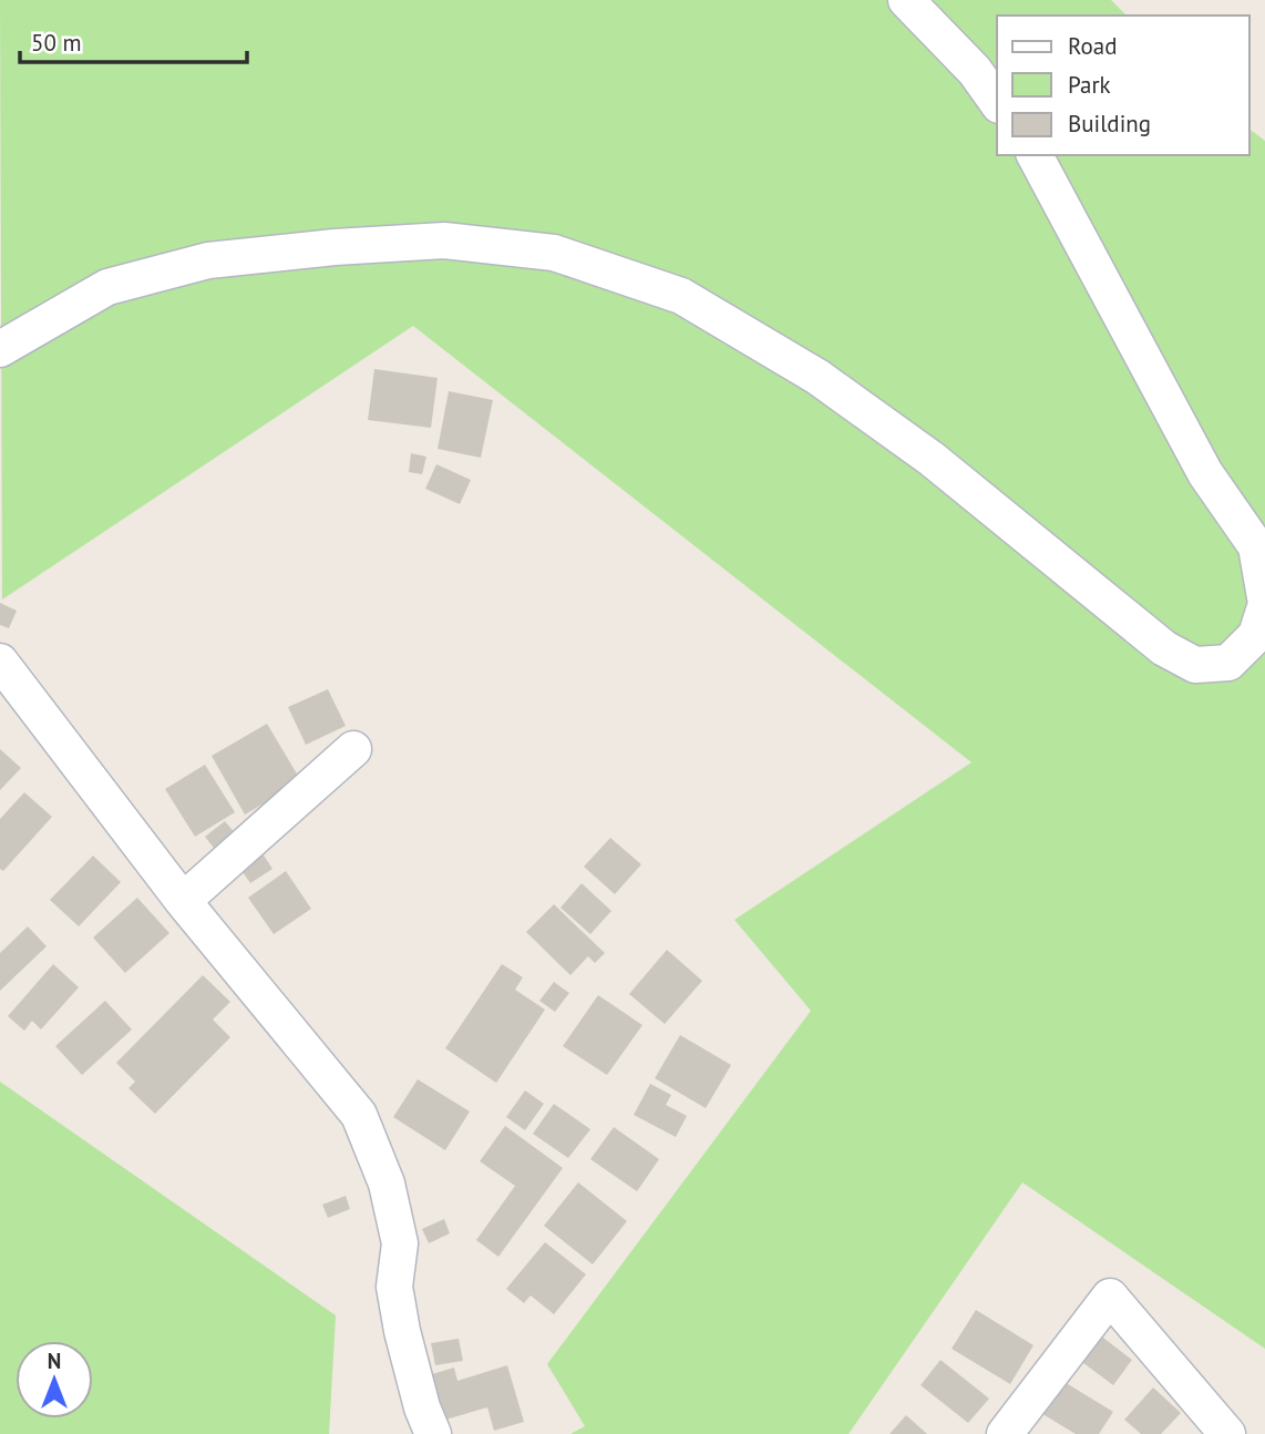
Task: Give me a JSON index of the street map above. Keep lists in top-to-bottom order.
{
  "legend": ["Road", "Park", "Building"],
  "scale_bar": "50 m",
  "north": "top"
}
